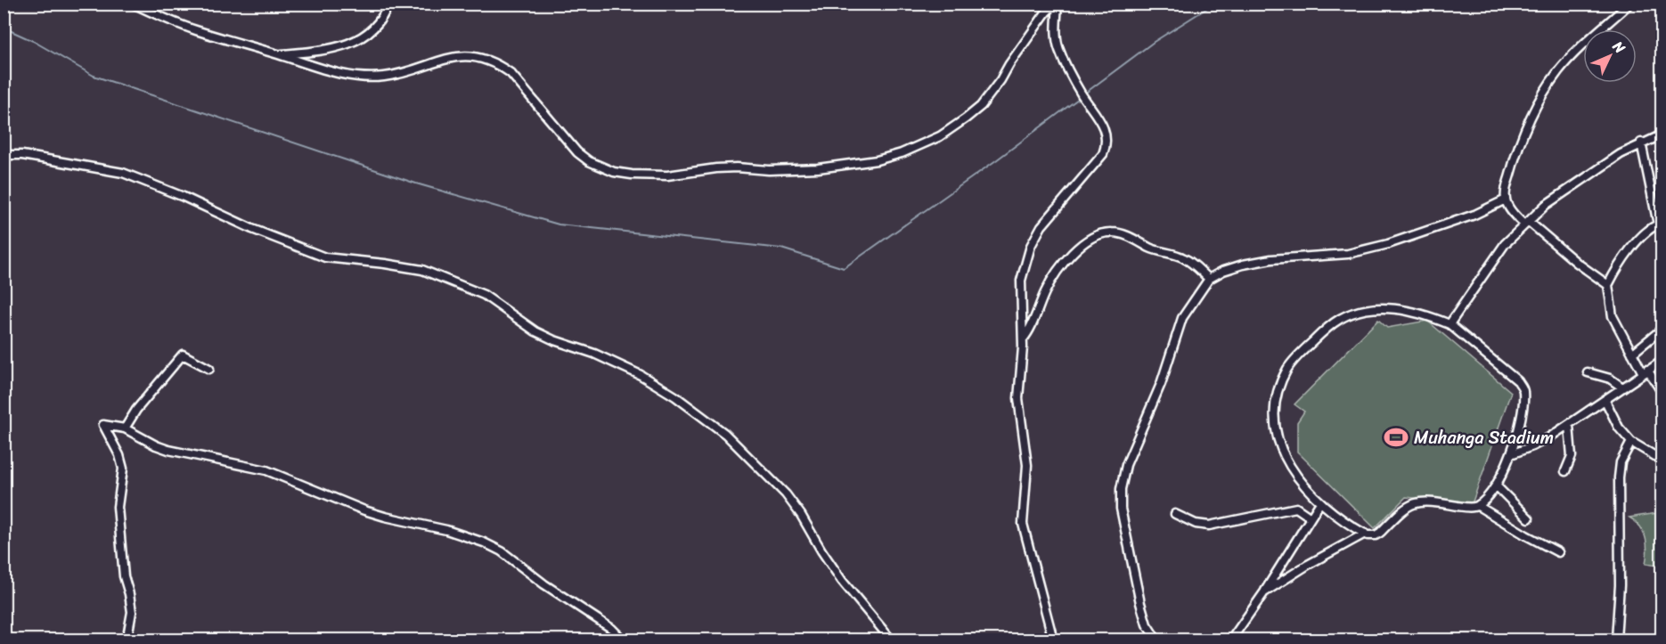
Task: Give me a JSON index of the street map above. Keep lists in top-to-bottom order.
{
  "places": {
    "sports": ["Muhanga Stadium"]
  },
  "north": "top right"
}
